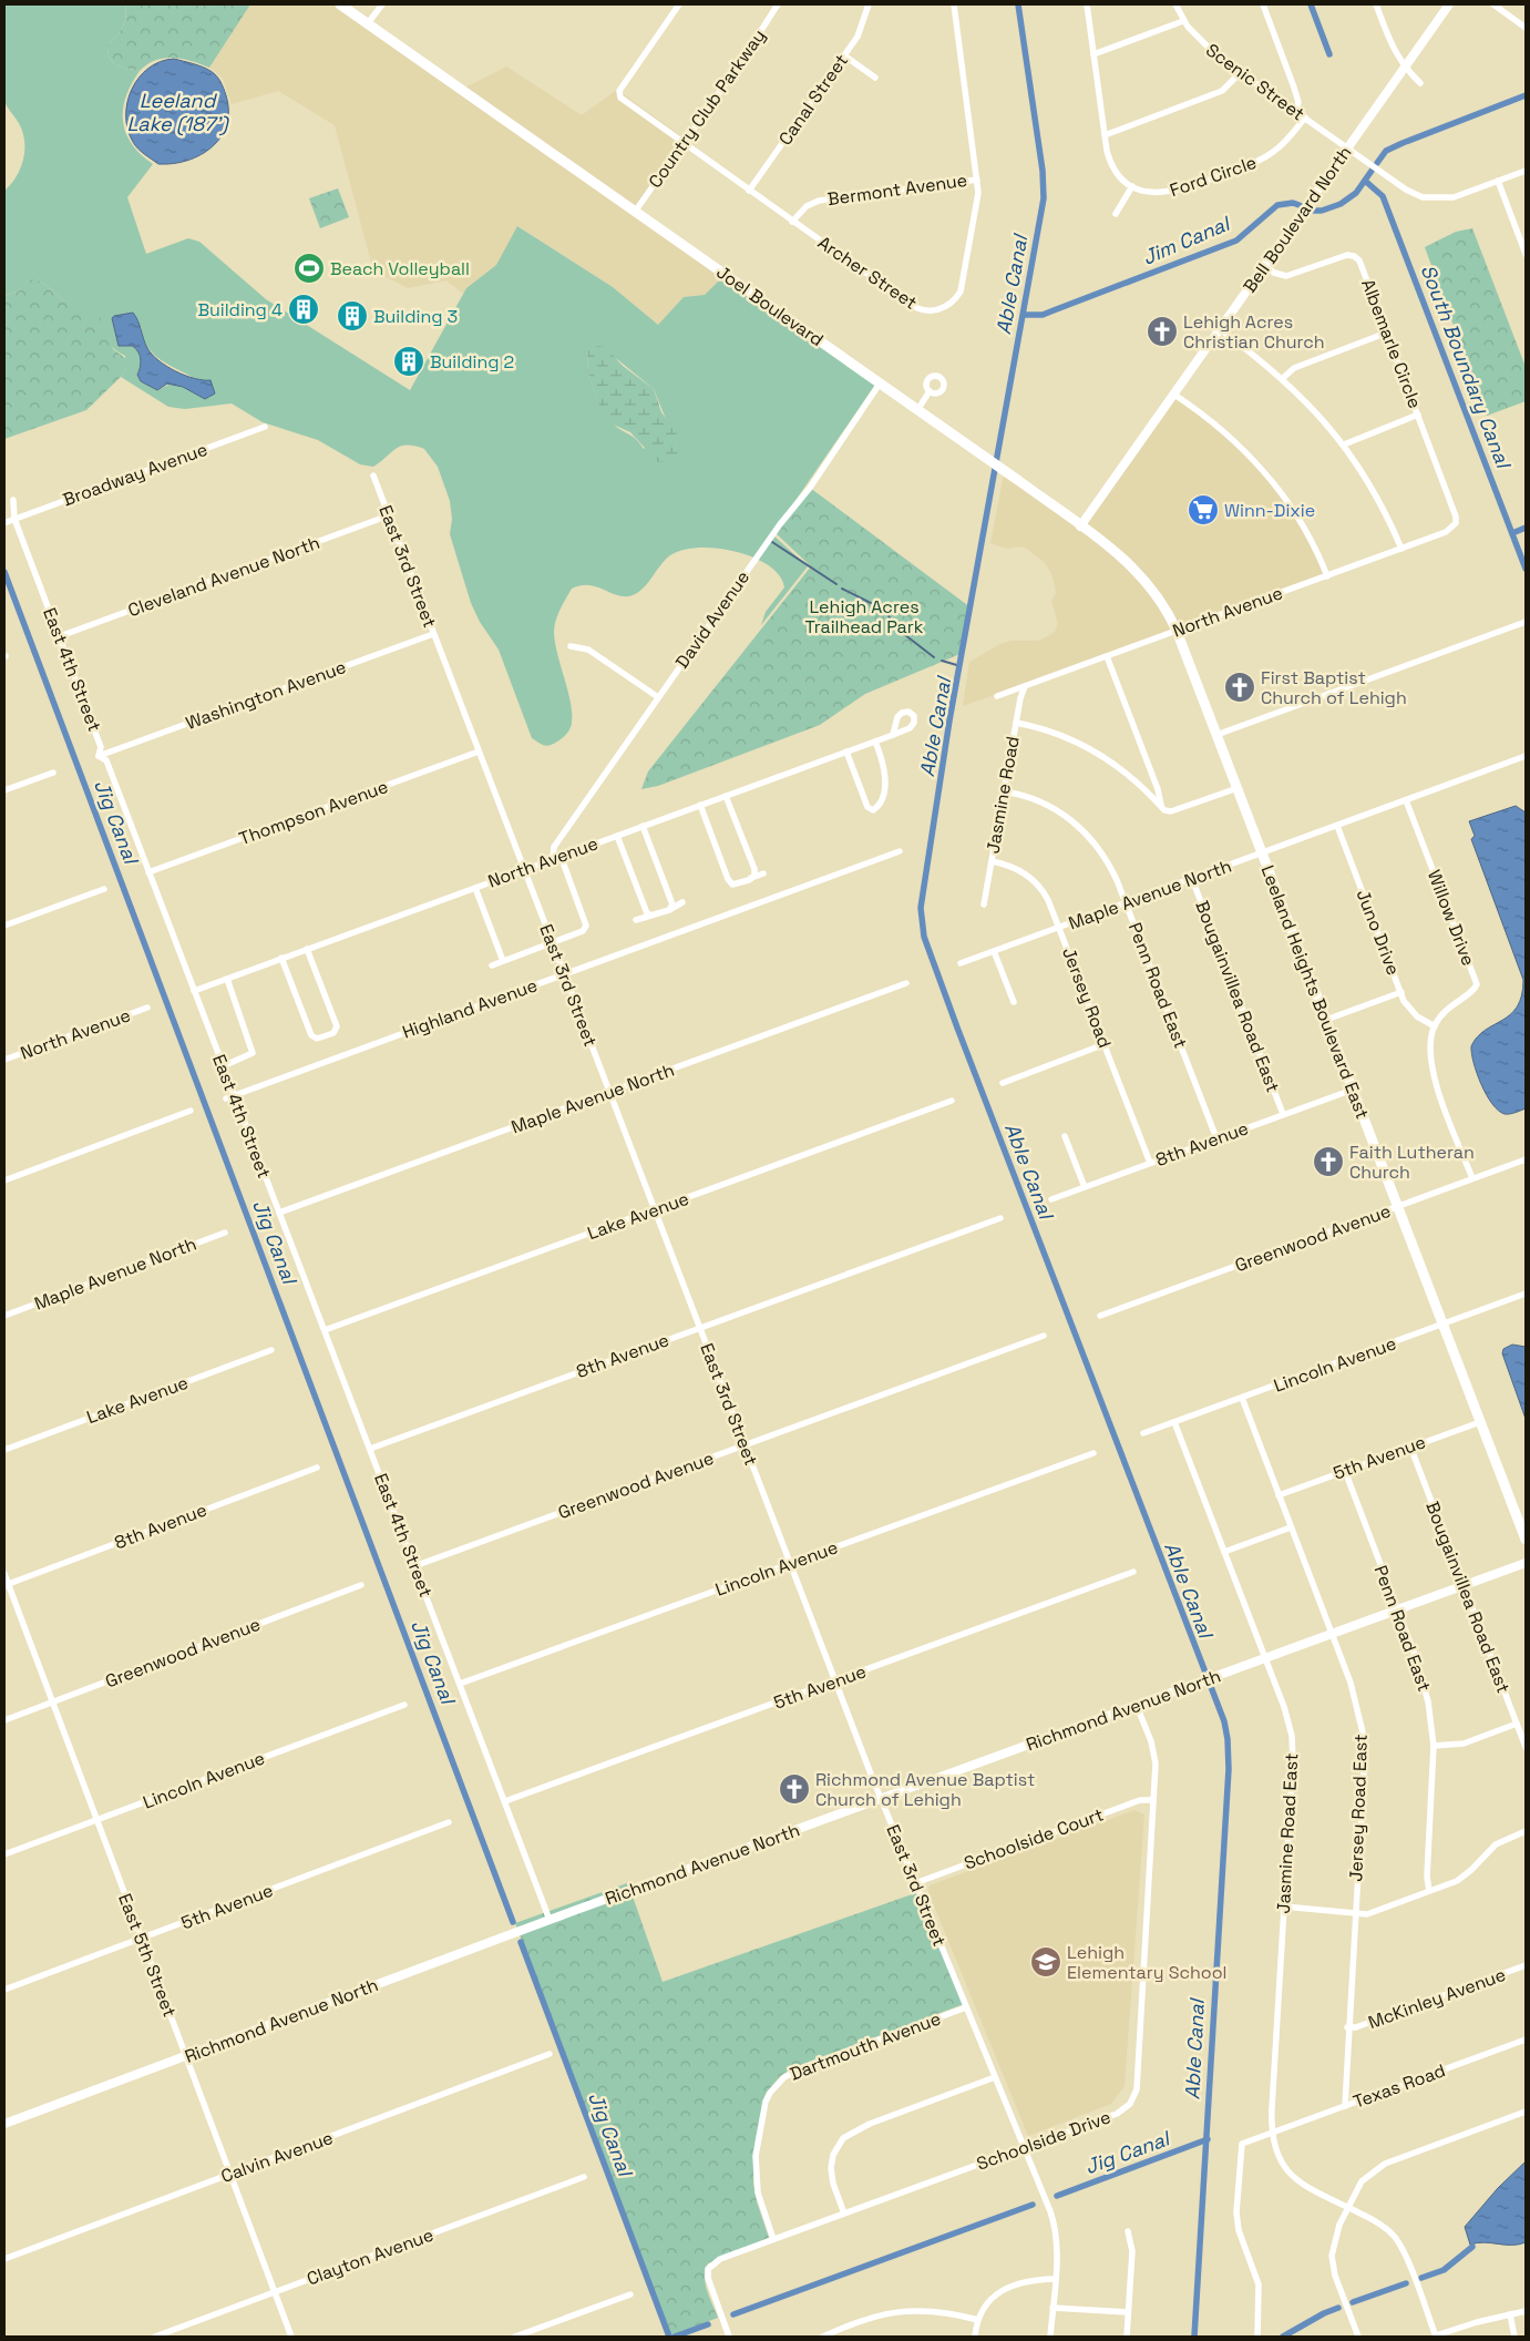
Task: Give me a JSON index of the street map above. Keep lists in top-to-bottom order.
{
  "streets": {
    "main road": ["Joel Boulevard", "Leeland Heights Boulevard East"],
    "street": [
      "Scenic Street",
      "Canal Street",
      "Country Club Parkway",
      "Ford Circle",
      "Bermont Avenue",
      "Bell Boulevard North",
      "Archer Street",
      "Albemarle Circle",
      "Broadway Avenue",
      "East 3rd Street",
      "Cleveland Avenue North",
      "North Avenue",
      "David Avenue",
      "East 4th Street",
      "Washington Avenue",
      "Jasmine Road",
      "Thompson Avenue",
      "Maple Avenue North",
      "Willow Drive",
      "Juno Drive",
      "Penn Road East",
      "Bougainvillea Road East",
      "Jersey Road",
      "Highland Avenue",
      "8th Avenue",
      "Lake Avenue",
      "Greenwood Avenue",
      "Lincoln Avenue",
      "5th Avenue",
      "Richmond Avenue North",
      "Jersey Road East",
      "Jasmine Road East",
      "Schoolside Court",
      "East 5th Street",
      "McKinley Avenue",
      "Dartmouth Avenue",
      "Texas Road",
      "Schoolside Drive",
      "Calvin Avenue",
      "Clayton Avenue"
    ]
  },
  "crossings": [
    ["Scenic Street", "Ford Circle"],
    ["Scenic Street", "Bell Boulevard North"],
    ["Canal Street", "Archer Street"],
    ["Country Club Parkway", "Archer Street"],
    ["Country Club Parkway", "Joel Boulevard"],
    ["Bermont Avenue", "Archer Street"],
    ["Bell Boulevard North", "Joel Boulevard"],
    ["Bell Boulevard North", "Albemarle Circle"],
    ["Joel Boulevard", "North Avenue"],
    ["Joel Boulevard", "David Avenue"],
    ["Joel Boulevard", "Leeland Heights Boulevard East"],
    ["Albemarle Circle", "North Avenue"],
    ["Broadway Avenue", "East 4th Street"],
    ["East 3rd Street", "Cleveland Avenue North"],
    ["East 3rd Street", "North Avenue"],
    ["East 3rd Street", "Washington Avenue"],
    ["East 3rd Street", "Thompson Avenue"],
    ["East 3rd Street", "Maple Avenue North"],
    ["East 3rd Street", "Highland Avenue"],
    ["East 3rd Street", "8th Avenue"],
    ["East 3rd Street", "Lake Avenue"],
    ["East 3rd Street", "Greenwood Avenue"],
    ["East 3rd Street", "Lincoln Avenue"],
    ["East 3rd Street", "5th Avenue"],
    ["East 3rd Street", "Richmond Avenue North"],
    ["East 3rd Street", "Schoolside Court"],
    ["East 3rd Street", "Dartmouth Avenue"],
    ["East 3rd Street", "Schoolside Drive"],
    ["Cleveland Avenue North", "East 4th Street"],
    ["North Avenue", "David Avenue"],
    ["North Avenue", "East 4th Street"],
    ["North Avenue", "Jasmine Road"],
    ["North Avenue", "Leeland Heights Boulevard East"],
    ["East 4th Street", "Washington Avenue"],
    ["East 4th Street", "Thompson Avenue"],
    ["East 4th Street", "Maple Avenue North"],
    ["East 4th Street", "Highland Avenue"],
    ["East 4th Street", "8th Avenue"],
    ["East 4th Street", "Lake Avenue"],
    ["East 4th Street", "Greenwood Avenue"],
    ["East 4th Street", "Lincoln Avenue"],
    ["East 4th Street", "5th Avenue"],
    ["East 4th Street", "Richmond Avenue North"],
    ["Jasmine Road", "Penn Road East"],
    ["Jasmine Road", "Jersey Road"],
    ["Maple Avenue North", "Willow Drive"],
    ["Maple Avenue North", "Juno Drive"],
    ["Maple Avenue North", "Penn Road East"],
    ["Maple Avenue North", "Leeland Heights Boulevard East"],
    ["Maple Avenue North", "Bougainvillea Road East"],
    ["Maple Avenue North", "Jersey Road"],
    ["Willow Drive", "Juno Drive"],
    ["Willow Drive", "Greenwood Avenue"],
    ["Penn Road East", "8th Avenue"],
    ["Penn Road East", "5th Avenue"],
    ["Penn Road East", "Richmond Avenue North"],
    ["Leeland Heights Boulevard East", "8th Avenue"],
    ["Leeland Heights Boulevard East", "Greenwood Avenue"],
    ["Leeland Heights Boulevard East", "Lincoln Avenue"],
    ["Leeland Heights Boulevard East", "5th Avenue"],
    ["Bougainvillea Road East", "8th Avenue"],
    ["Bougainvillea Road East", "5th Avenue"],
    ["Bougainvillea Road East", "Richmond Avenue North"],
    ["Jersey Road", "8th Avenue"],
    ["8th Avenue", "East 5th Street"],
    ["Greenwood Avenue", "East 5th Street"],
    ["Lincoln Avenue", "Jersey Road East"],
    ["Lincoln Avenue", "Jasmine Road East"],
    ["Lincoln Avenue", "East 5th Street"],
    ["5th Avenue", "Jersey Road East"],
    ["5th Avenue", "East 5th Street"],
    ["Richmond Avenue North", "Jersey Road East"],
    ["Richmond Avenue North", "Jasmine Road East"],
    ["Richmond Avenue North", "East 5th Street"],
    ["Richmond Avenue North", "Schoolside Drive"],
    ["Jersey Road East", "McKinley Avenue"],
    ["Jersey Road East", "Texas Road"],
    ["Jasmine Road East", "Texas Road"],
    ["Schoolside Court", "Schoolside Drive"],
    ["East 5th Street", "Calvin Avenue"],
    ["East 5th Street", "Clayton Avenue"],
    ["Dartmouth Avenue", "Schoolside Drive"]
  ],
  "water": [
    "Leeland Lake (187')",
    "Jim Canal",
    "Able Canal",
    "South Boundary Canal",
    "Jig Canal"
  ],
  "parks": ["Lehigh Acres Trailhead Park"],
  "places": {
    "sports": ["Beach Volleyball"],
    "building": ["Building 4", "Building 3", "Building 2"],
    "church": [
      "Lehigh Acres Christian Church",
      "First Baptist Church of Lehigh",
      "Faith Lutheran Church",
      "Richmond Avenue Baptist Church of Lehigh"
    ],
    "supermarket": ["Winn-Dixie"],
    "school or university": ["Lehigh Elementary School"]
  }
}
